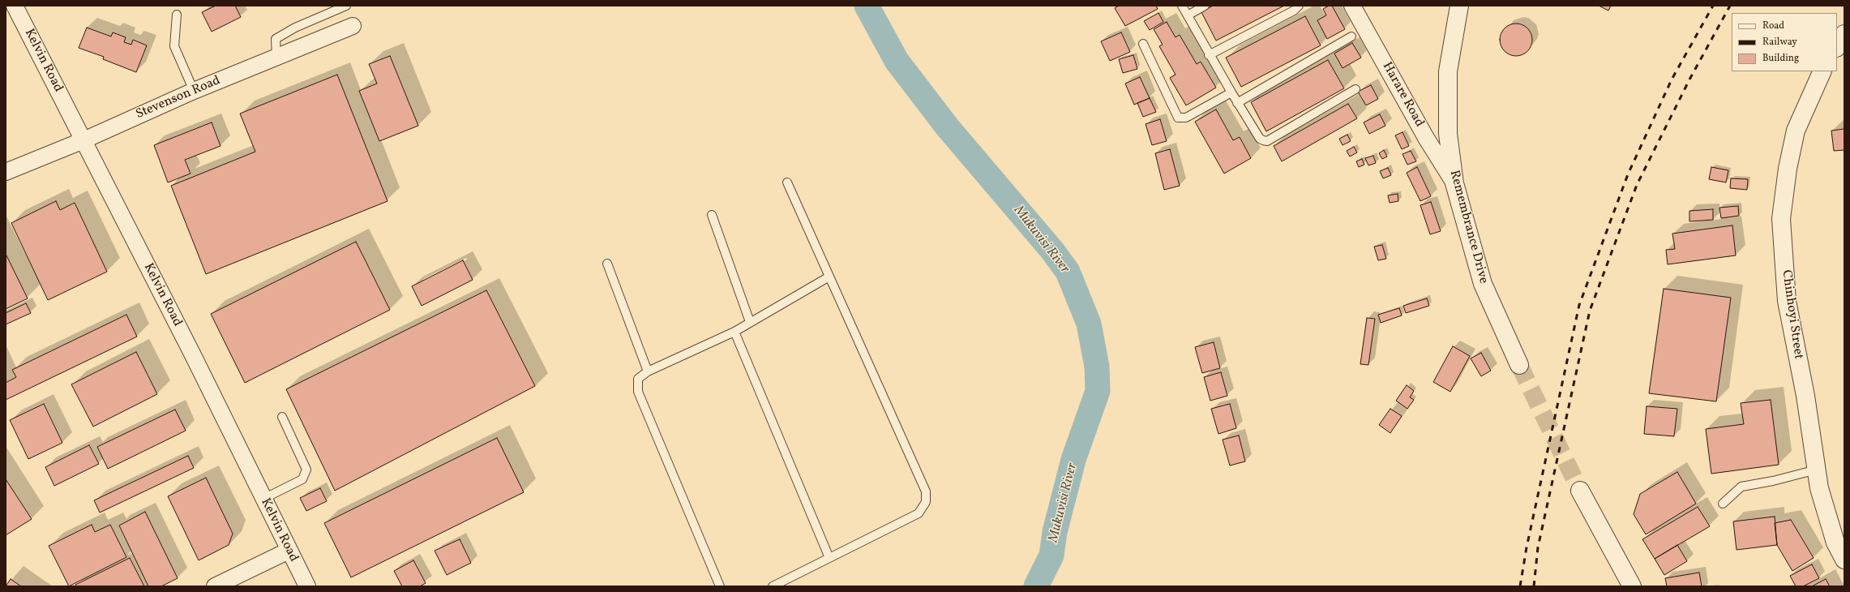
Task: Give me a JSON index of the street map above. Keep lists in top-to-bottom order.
{
  "streets": {
    "street": [
      "Kelvin Road",
      "Harare Road",
      "Stevenson Road",
      "Remembrance Drive",
      "Chinhoyi Street"
    ]
  },
  "crossings": [
    ["Kelvin Road", "Stevenson Road"],
    ["Harare Road", "Remembrance Drive"]
  ],
  "water": ["Mukuvisi River"],
  "legend": ["Road", "Railway", "Building"]
}
